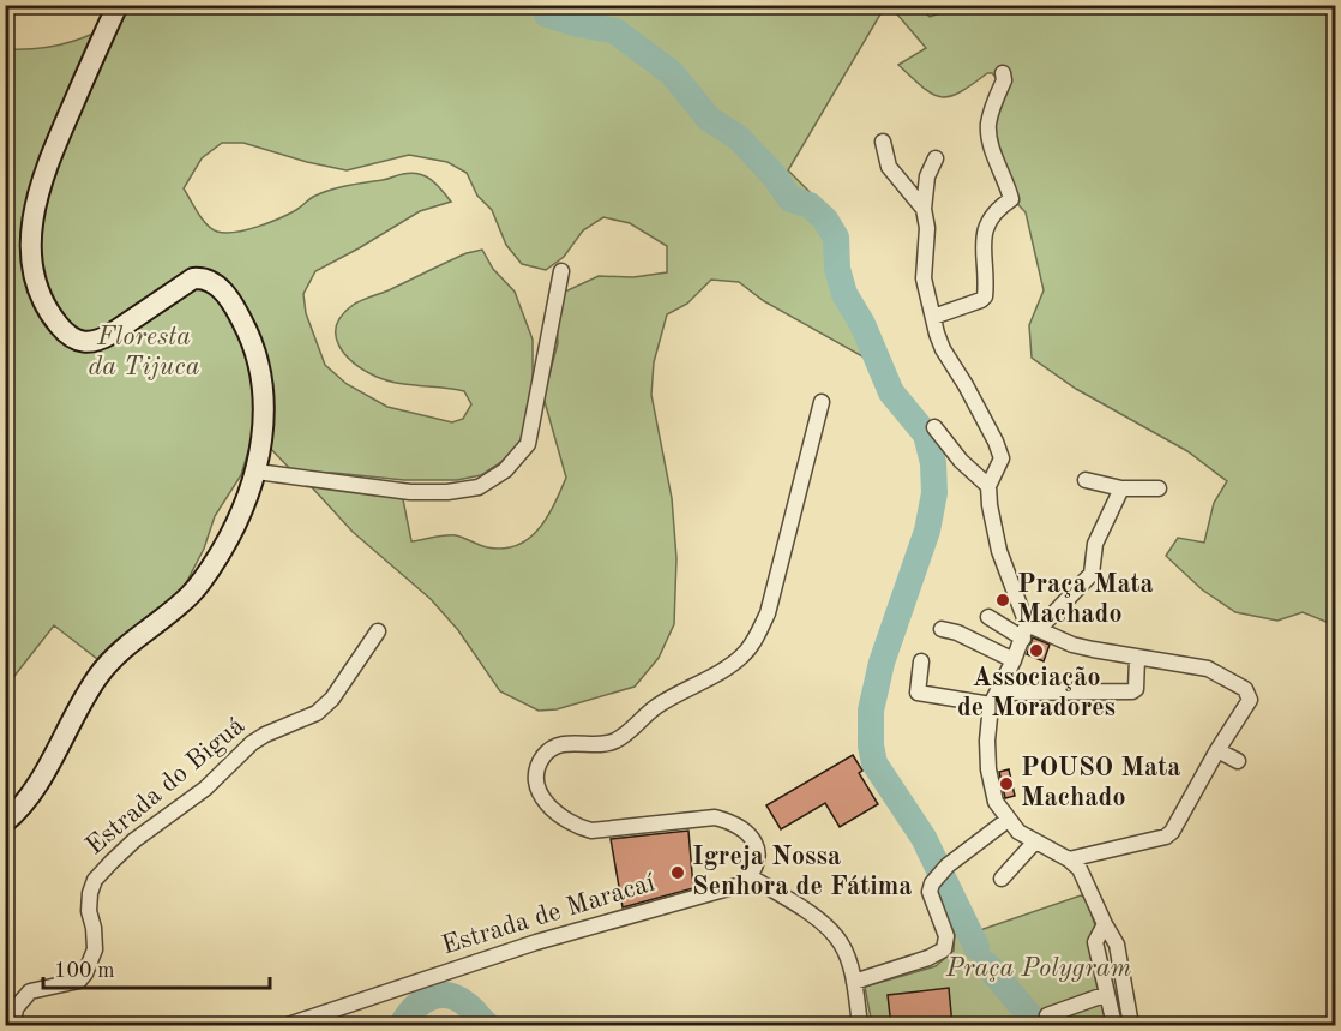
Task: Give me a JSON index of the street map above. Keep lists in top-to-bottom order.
{
  "streets": {
    "street": ["Estrada do Biguá", "Estrada de Maracaí"]
  },
  "parks": ["Floresta da Tijuca", "Praça Polygram"],
  "places": [
    "Praça Mata Machado",
    "Associação de Moradores",
    "POUSO Mata Machado",
    "Igreja Nossa Senhora de Fátima"
  ],
  "scale_bar": "100 m"
}
